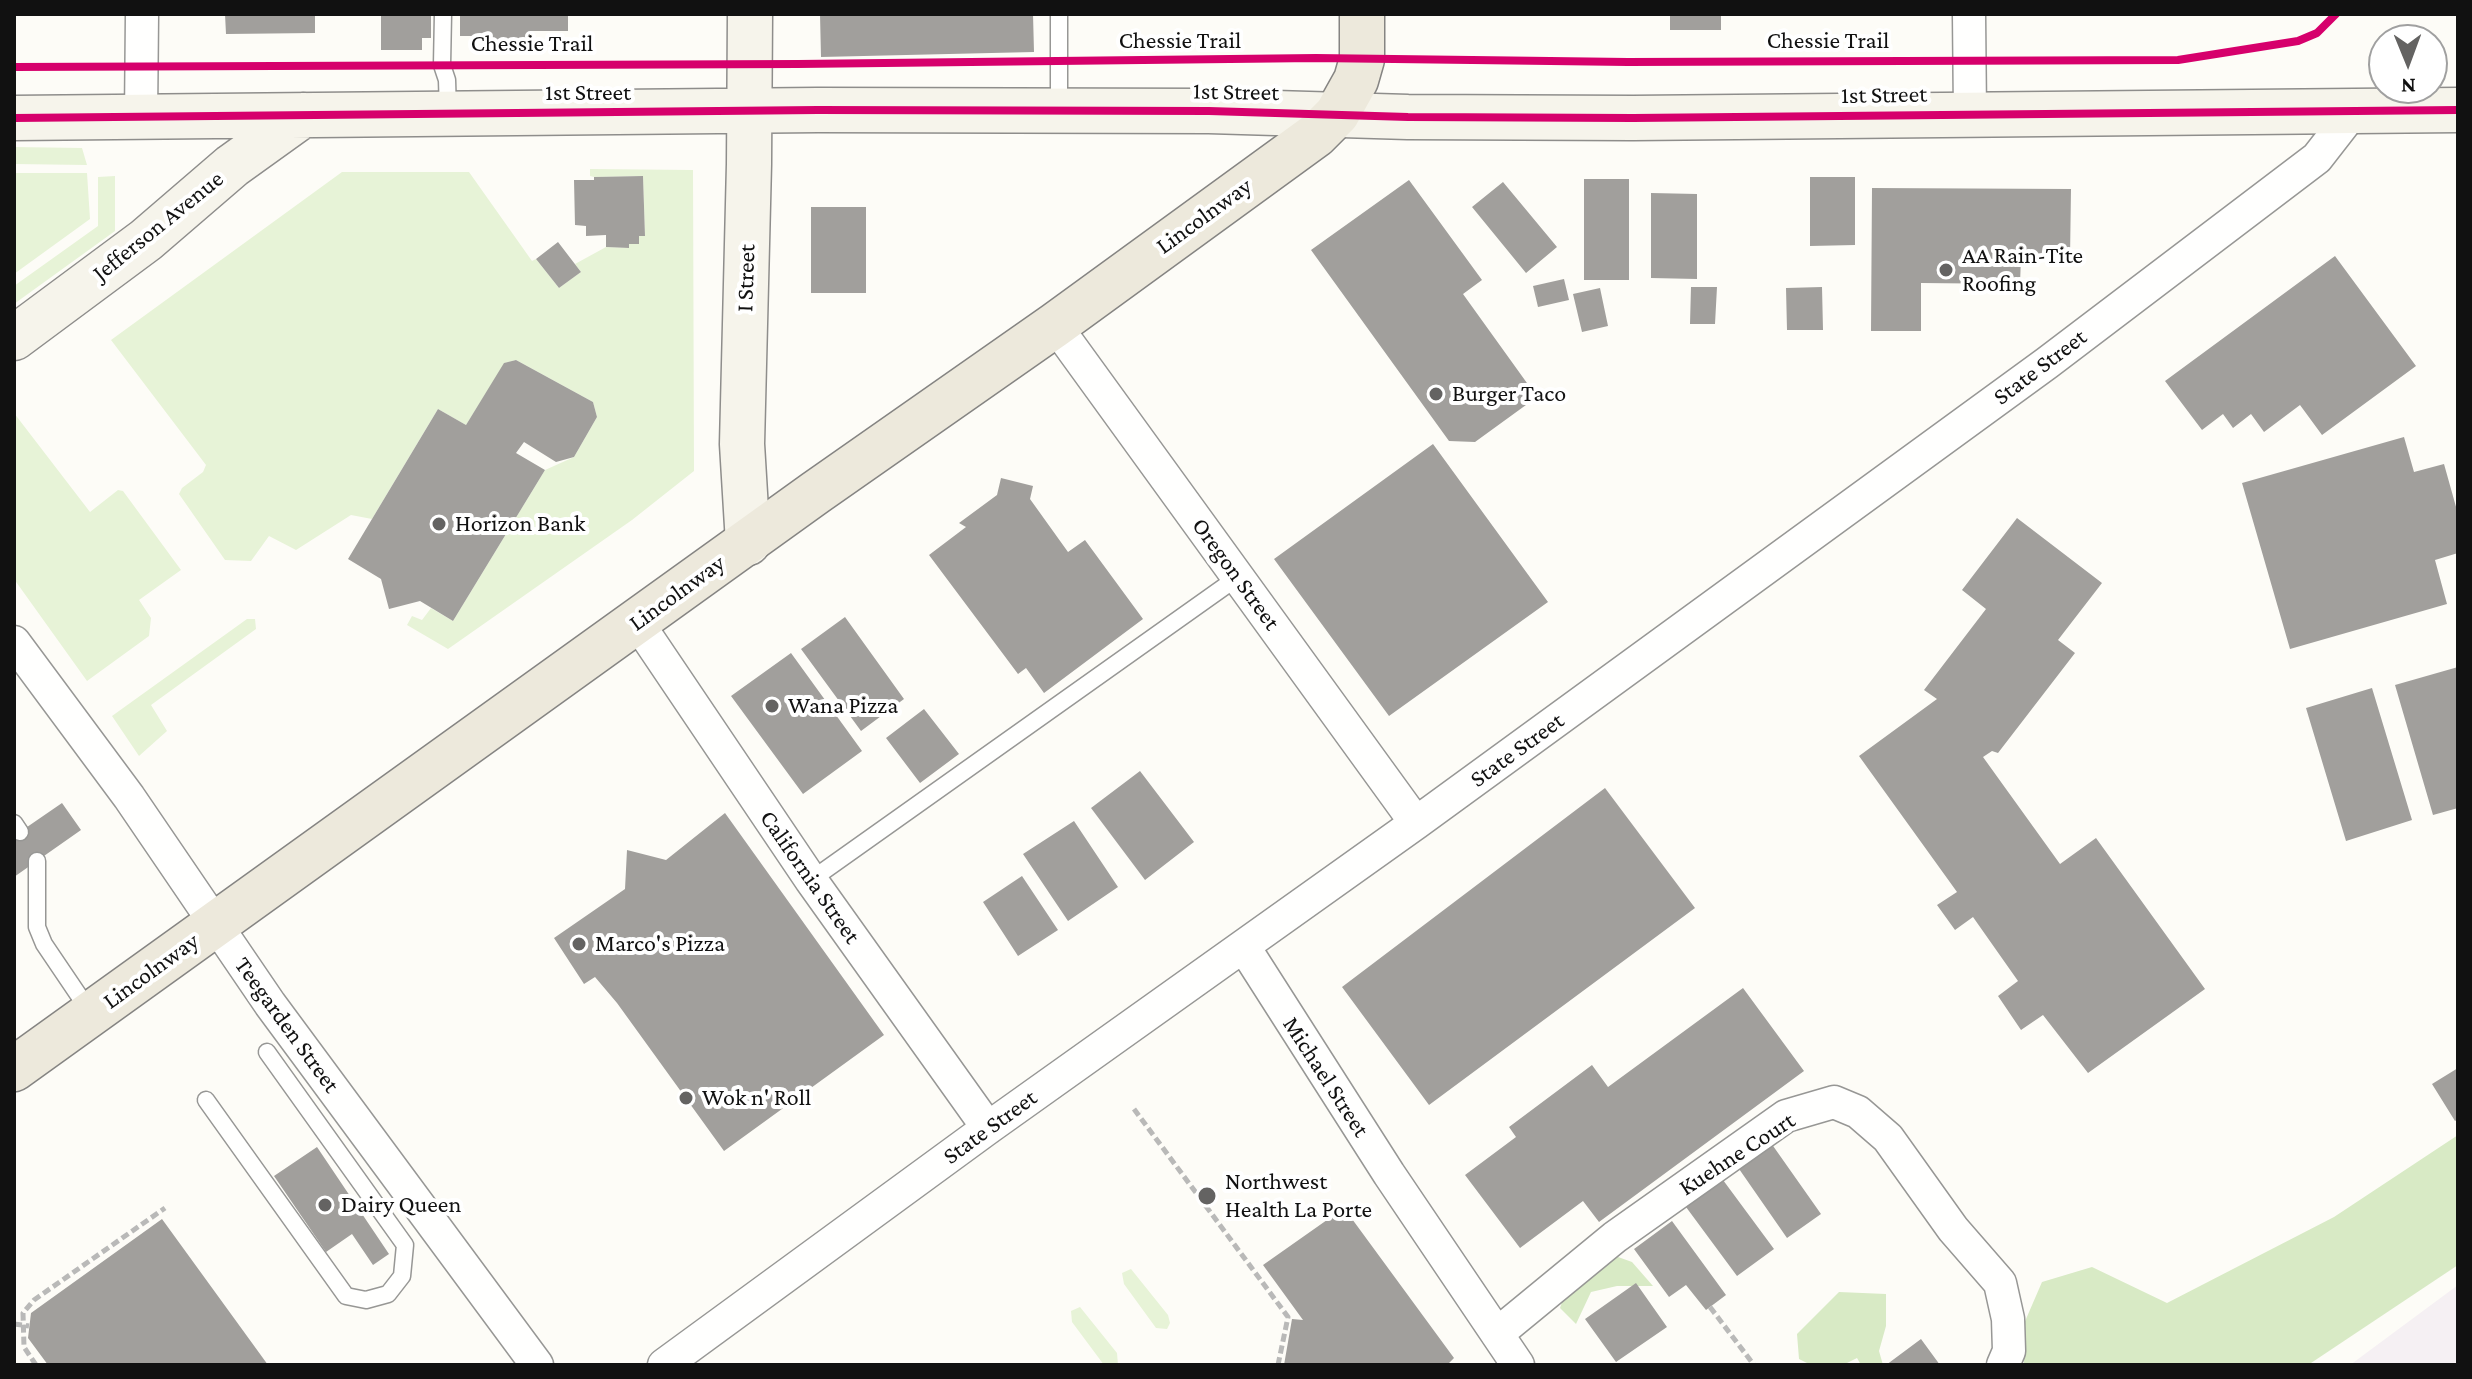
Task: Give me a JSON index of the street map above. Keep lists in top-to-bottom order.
{
  "streets": {
    "main road": ["Lincolnway"],
    "street": [
      "1st Street",
      "Jefferson Avenue",
      "I Street",
      "State Street",
      "Oregon Street",
      "California Street",
      "Teegarden Street",
      "Michael Street",
      "Kuehne Court"
    ],
    "cycle path": ["Chessie Trail"]
  },
  "crossings": [
    ["1st Street", "Lincolnway"],
    ["1st Street", "Jefferson Avenue"],
    ["1st Street", "I Street"],
    ["1st Street", "State Street"],
    ["Lincolnway", "I Street"],
    ["Lincolnway", "Oregon Street"],
    ["Lincolnway", "California Street"],
    ["Lincolnway", "Teegarden Street"],
    ["State Street", "Oregon Street"],
    ["State Street", "California Street"],
    ["State Street", "Michael Street"],
    ["Michael Street", "Kuehne Court"]
  ],
  "places": [
    "AA Rain-Tite Roofing",
    "Burger Taco",
    "Horizon Bank",
    "Wana Pizza",
    "Marco's Pizza",
    "Wok n' Roll",
    "Northwest Health La Porte",
    "Dairy Queen"
  ],
  "north": "bottom"
}
